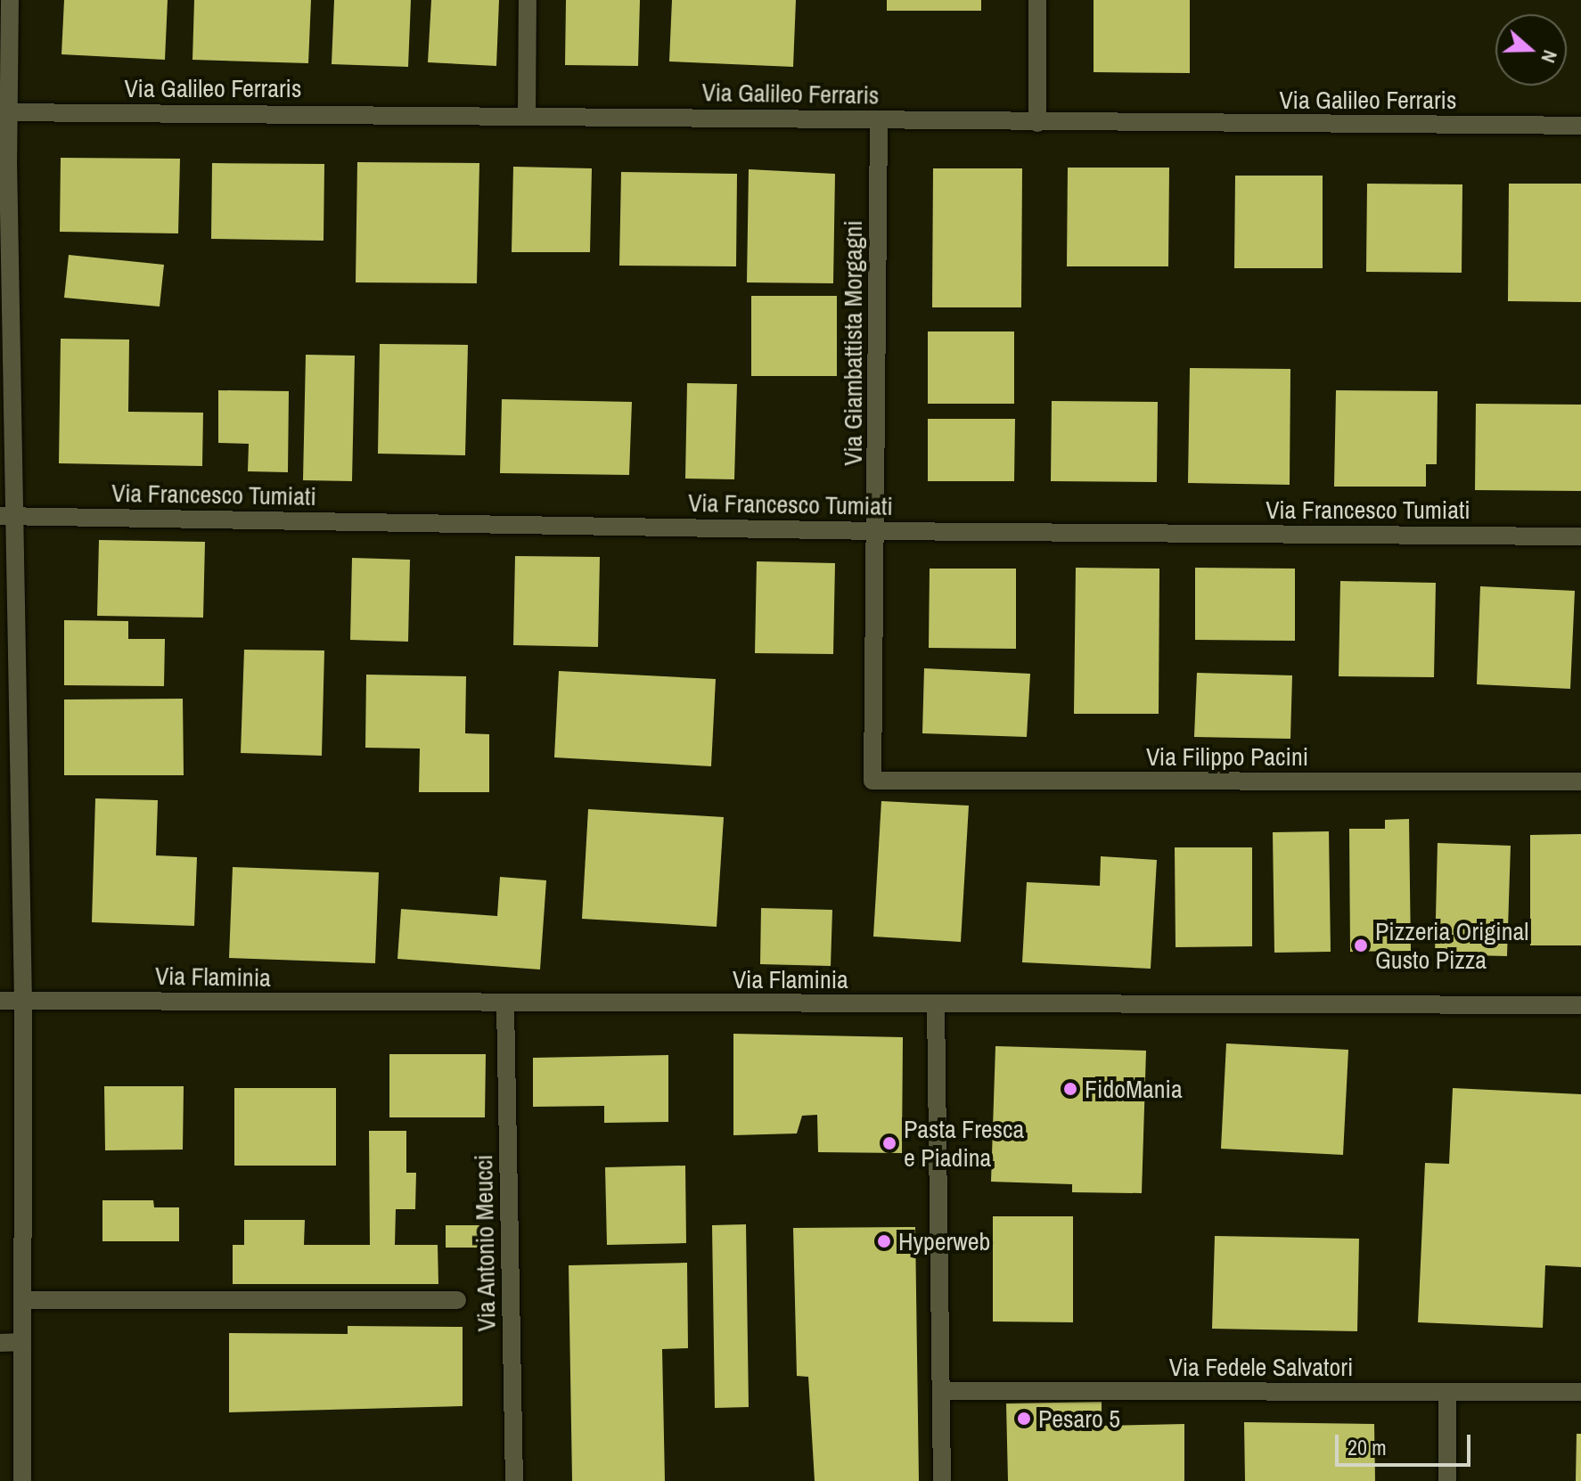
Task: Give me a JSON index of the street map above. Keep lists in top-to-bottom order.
{
  "streets": {
    "street": [
      "Via Galileo Ferraris",
      "Via Giambattista Morgagni",
      "Via Francesco Tumiati",
      "Via Filippo Pacini",
      "Via Flaminia",
      "Via Antonio Meucci",
      "Via Fedele Salvatori"
    ]
  },
  "crossings": [
    ["Via Galileo Ferraris", "Via Giambattista Morgagni"],
    ["Via Giambattista Morgagni", "Via Francesco Tumiati"],
    ["Via Giambattista Morgagni", "Via Filippo Pacini"],
    ["Via Flaminia", "Via Antonio Meucci"]
  ],
  "places": [
    "Pizzeria Original Gusto Pizza",
    "FidoMania",
    "Pasta Fresca e Piadina",
    "Hyperweb",
    "Pesaro 5"
  ],
  "scale_bar": "20 m",
  "north": "right"
}
